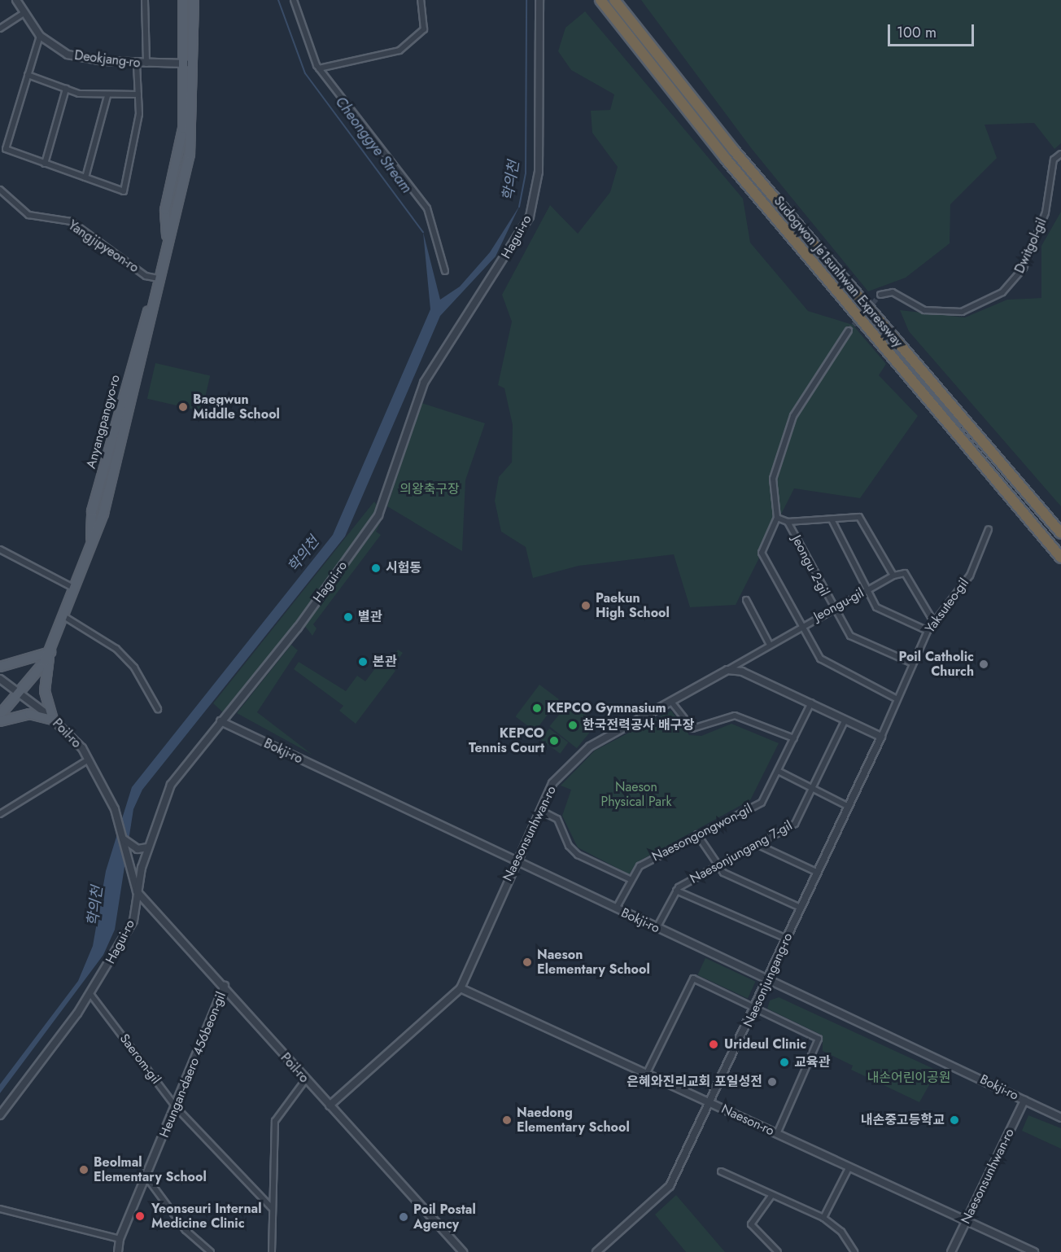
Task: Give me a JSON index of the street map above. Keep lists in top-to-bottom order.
{
  "streets": {
    "highway": ["Sudogwon Je1sunhwan Expressway"],
    "main road": ["Anyangpangyo-ro"],
    "street": [
      "Deokjang-ro",
      "Hagui-ro",
      "Dwitgol-gil",
      "Yangjipyeon-ro",
      "Jeongu 2-gil",
      "Jeongu-gil",
      "Yaksuteo-gil",
      "Poil-ro",
      "Bokji-ro",
      "Naesongongwon-gil",
      "Naesonsunhwan-ro",
      "Naesonjungang 7-gil",
      "Naesonjungang-ro",
      "Saerom-gil",
      "Heungan-daero 456beon-gil",
      "Naeson-ro"
    ]
  },
  "crossings": [
    ["Deokjang-ro", "Anyangpangyo-ro"],
    ["Hagui-ro", "Poil-ro"],
    ["Hagui-ro", "Bokji-ro"],
    ["Hagui-ro", "Saerom-gil"],
    ["Yangjipyeon-ro", "Anyangpangyo-ro"],
    ["Anyangpangyo-ro", "Poil-ro"],
    ["Jeongu 2-gil", "Jeongu-gil"],
    ["Jeongu 2-gil", "Yaksuteo-gil"],
    ["Jeongu-gil", "Naesonsunhwan-ro"],
    ["Yaksuteo-gil", "Naesonjungang-ro"],
    ["Poil-ro", "Naesonsunhwan-ro"],
    ["Poil-ro", "Heungan-daero 456beon-gil"],
    ["Bokji-ro", "Naesongongwon-gil"],
    ["Bokji-ro", "Naesonsunhwan-ro"],
    ["Bokji-ro", "Naesonjungang 7-gil"],
    ["Bokji-ro", "Naesonjungang-ro"],
    ["Naesonsunhwan-ro", "Naeson-ro"],
    ["Naesonjungang-ro", "Naeson-ro"],
    ["Saerom-gil", "Heungan-daero 456beon-gil"]
  ],
  "water": ["Cheonggye Stream", "학의천"],
  "parks": ["의왕축구장", "Naeson Physical Park", "내손어린이공원"],
  "places": [
    "Baegwun Middle School",
    "시험동",
    "Paekun High School",
    "별관",
    "본관",
    "Poil Catholic Church",
    "KEPCO Gymnasium",
    "한국전력공사 배구장",
    "KEPCO Tennis Court",
    "Naeson Elementary School",
    "Urideul Clinic",
    "교육관",
    "은혜와진리교회 포일성전",
    "Naedong Elementary School",
    "내손중고등학교",
    "Beolmal Elementary School",
    "Yeonseuri Internal Medicine Clinic",
    "Poil Postal Agency"
  ],
  "scale_bar": "100 m"
}
